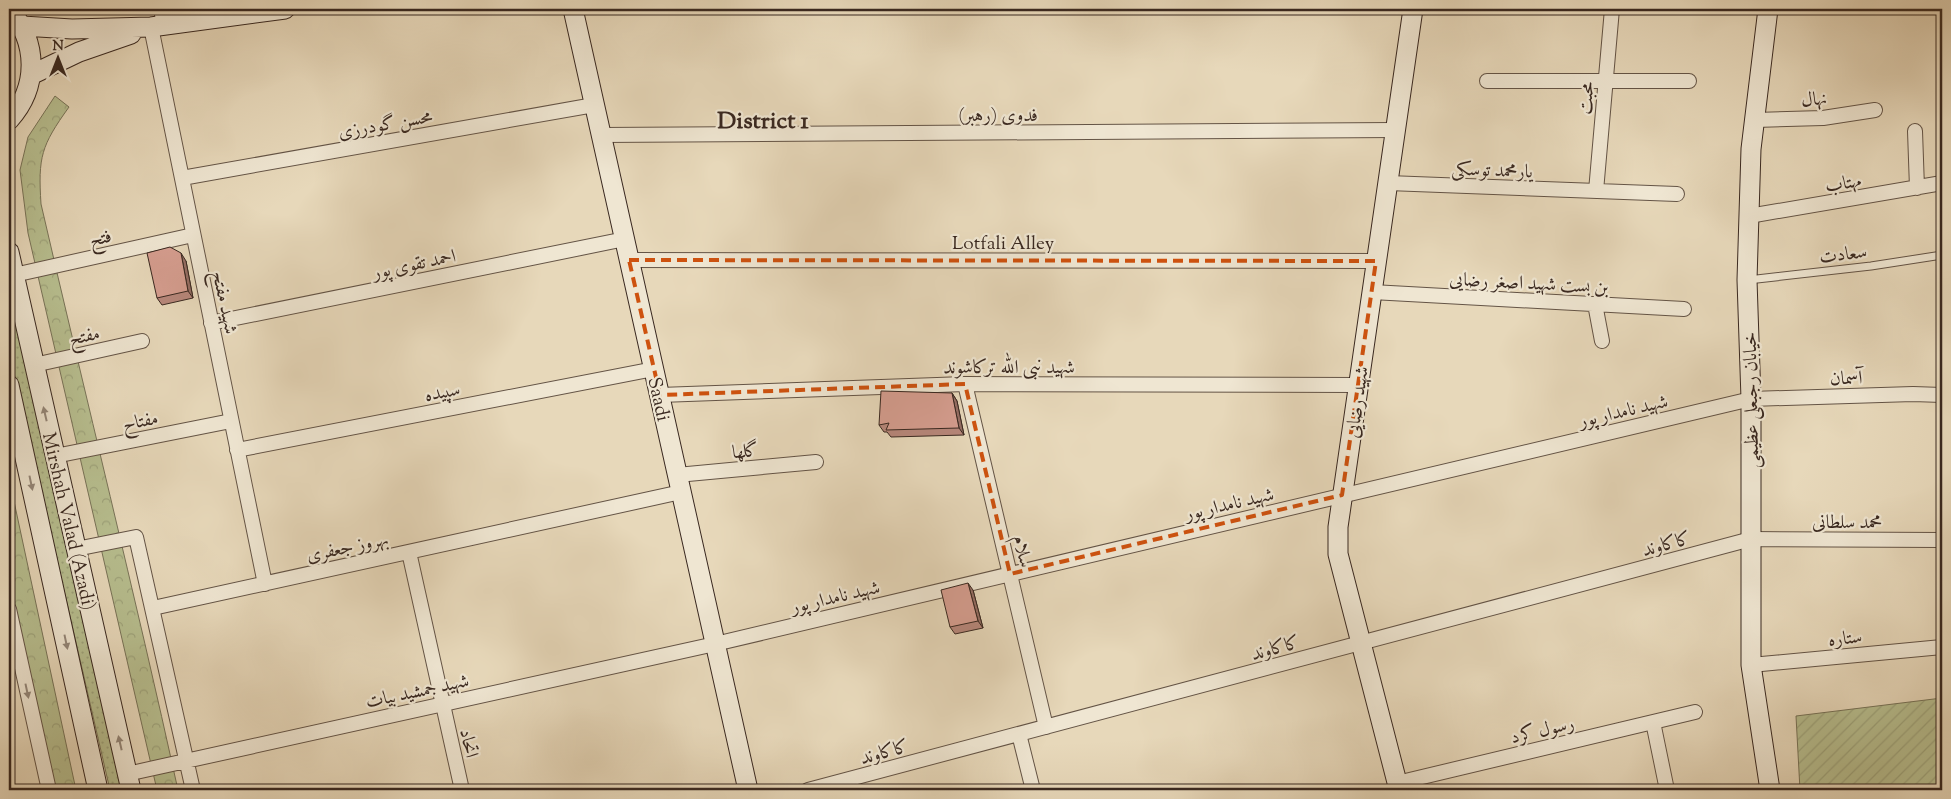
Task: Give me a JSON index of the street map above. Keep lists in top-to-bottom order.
{
  "streets": {
    "main road": [
      "Saadi",
      "خیابان رجبعلی عظیمی",
      "شهید رضایی",
      "Mirshah Valad (Azadi)"
    ],
    "street": [
      "محبت",
      "نهال",
      "فدوی (رهبر)",
      "محسن گودرزی",
      "یارمحمد توسکی",
      "مهتاب",
      "فتح",
      "Lotfali Alley",
      "احمد تقوی پور",
      "بن بست شهید اصغر رضایی",
      "شهید مفتح",
      "مفتح",
      "شهید نبی الله ترکاشوند",
      "آسمان",
      "سپیده",
      "شهید نامدار پور",
      "مفتاح",
      "گلها",
      "محمد سلطانی",
      "کاکاوند",
      "بهروز جعفری",
      "سلام",
      "ستاره",
      "شهید جمشید بیات",
      "رسول کرد",
      "اتحاد"
    ],
    "lane": ["سعادت"]
  },
  "crossings": [
    ["محبت", "یارمحمد توسکی"],
    ["نهال", "خیابان رجبعلی عظیمی"],
    ["فدوی (رهبر)", "Saadi"],
    ["فدوی (رهبر)", "شهید رضایی"],
    ["محسن گودرزی", "شهید مفتح"],
    ["محسن گودرزی", "Saadi"],
    ["یارمحمد توسکی", "شهید رضایی"],
    ["مهتاب", "خیابان رجبعلی عظیمی"],
    ["فتح", "شهید مفتح"],
    ["فتح", "Mirshah Valad (Azadi)"],
    ["Lotfali Alley", "Saadi"],
    ["Lotfali Alley", "شهید رضایی"],
    ["سعادت", "خیابان رجبعلی عظیمی"],
    ["احمد تقوی پور", "شهید مفتح"],
    ["احمد تقوی پور", "Saadi"],
    ["بن بست شهید اصغر رضایی", "شهید رضایی"],
    ["شهید مفتح", "سپیده"],
    ["شهید مفتح", "مفتاح"],
    ["شهید مفتح", "بهروز جعفری"],
    ["مفتح", "Mirshah Valad (Azadi)"],
    ["شهید نبی الله ترکاشوند", "Saadi"],
    ["شهید نبی الله ترکاشوند", "شهید رضایی"],
    ["شهید نبی الله ترکاشوند", "سلام"],
    ["آسمان", "خیابان رجبعلی عظیمی"],
    ["آسمان", "شهید نامدار پور"],
    ["سپیده", "Saadi"],
    ["Saadi", "شهید نامدار پور"],
    ["Saadi", "گلها"],
    ["Saadi", "بهروز جعفری"],
    ["Saadi", "شهید جمشید بیات"],
    ["خیابان رجبعلی عظیمی", "شهید نامدار پور"],
    ["خیابان رجبعلی عظیمی", "محمد سلطانی"],
    ["خیابان رجبعلی عظیمی", "کاکاوند"],
    ["خیابان رجبعلی عظیمی", "ستاره"],
    ["شهید رضایی", "شهید نامدار پور"],
    ["شهید رضایی", "کاکاوند"],
    ["شهید رضایی", "رسول کرد"],
    ["شهید نامدار پور", "سلام"],
    ["شهید نامدار پور", "شهید جمشید بیات"],
    ["مفتاح", "Mirshah Valad (Azadi)"],
    ["گلها", "بهروز جعفری"],
    ["Mirshah Valad (Azadi)", "شهید جمشید بیات"],
    ["محمد سلطانی", "کاکاوند"],
    ["کاکاوند", "سلام"],
    ["بهروز جعفری", "اتحاد"],
    ["شهید جمشید بیات", "اتحاد"]
  ],
  "districts": ["District 1"],
  "north": "top"
}
